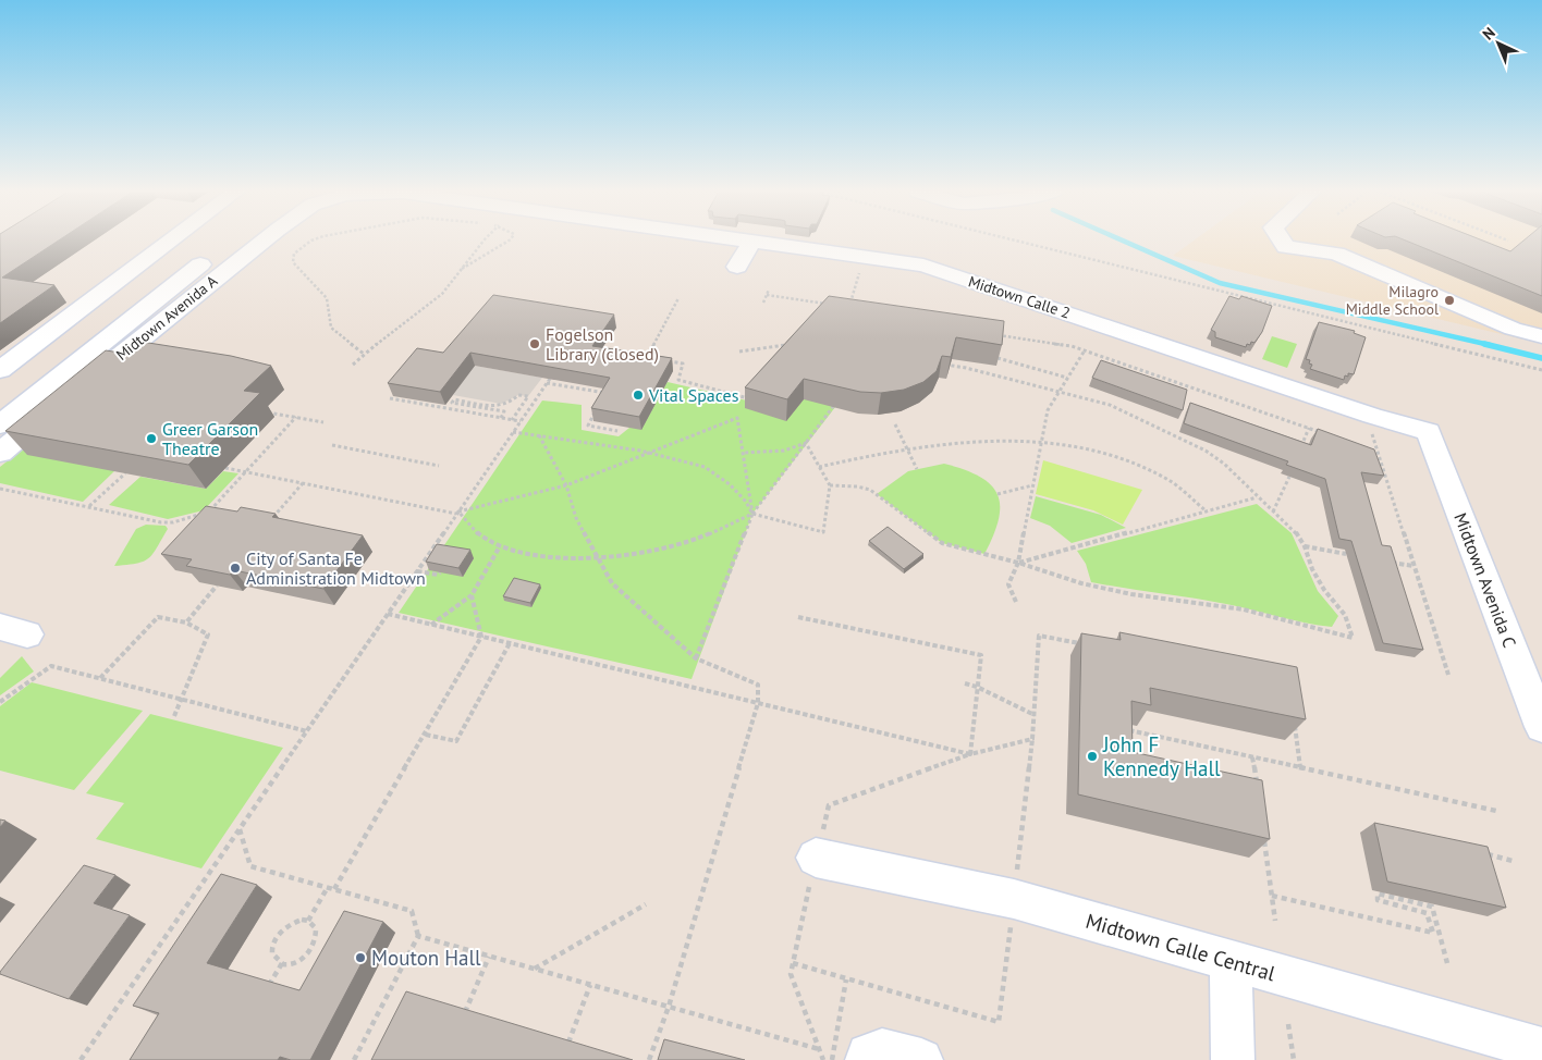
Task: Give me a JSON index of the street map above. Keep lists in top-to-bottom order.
{
  "streets": {
    "street": [
      "Midtown Calle 2",
      "Midtown Avenida A",
      "Midtown Avenida C",
      "Midtown Calle Central"
    ]
  },
  "crossings": [
    ["Midtown Calle 2", "Midtown Avenida C"]
  ],
  "places": [
    "Milagro Middle School",
    "Fogelson Library (closed)",
    "Vital Spaces",
    "Greer Garson Theatre",
    "City of Santa Fe Administration Midtown",
    "John F Kennedy Hall",
    "Mouton Hall"
  ],
  "north": "top left"
}
